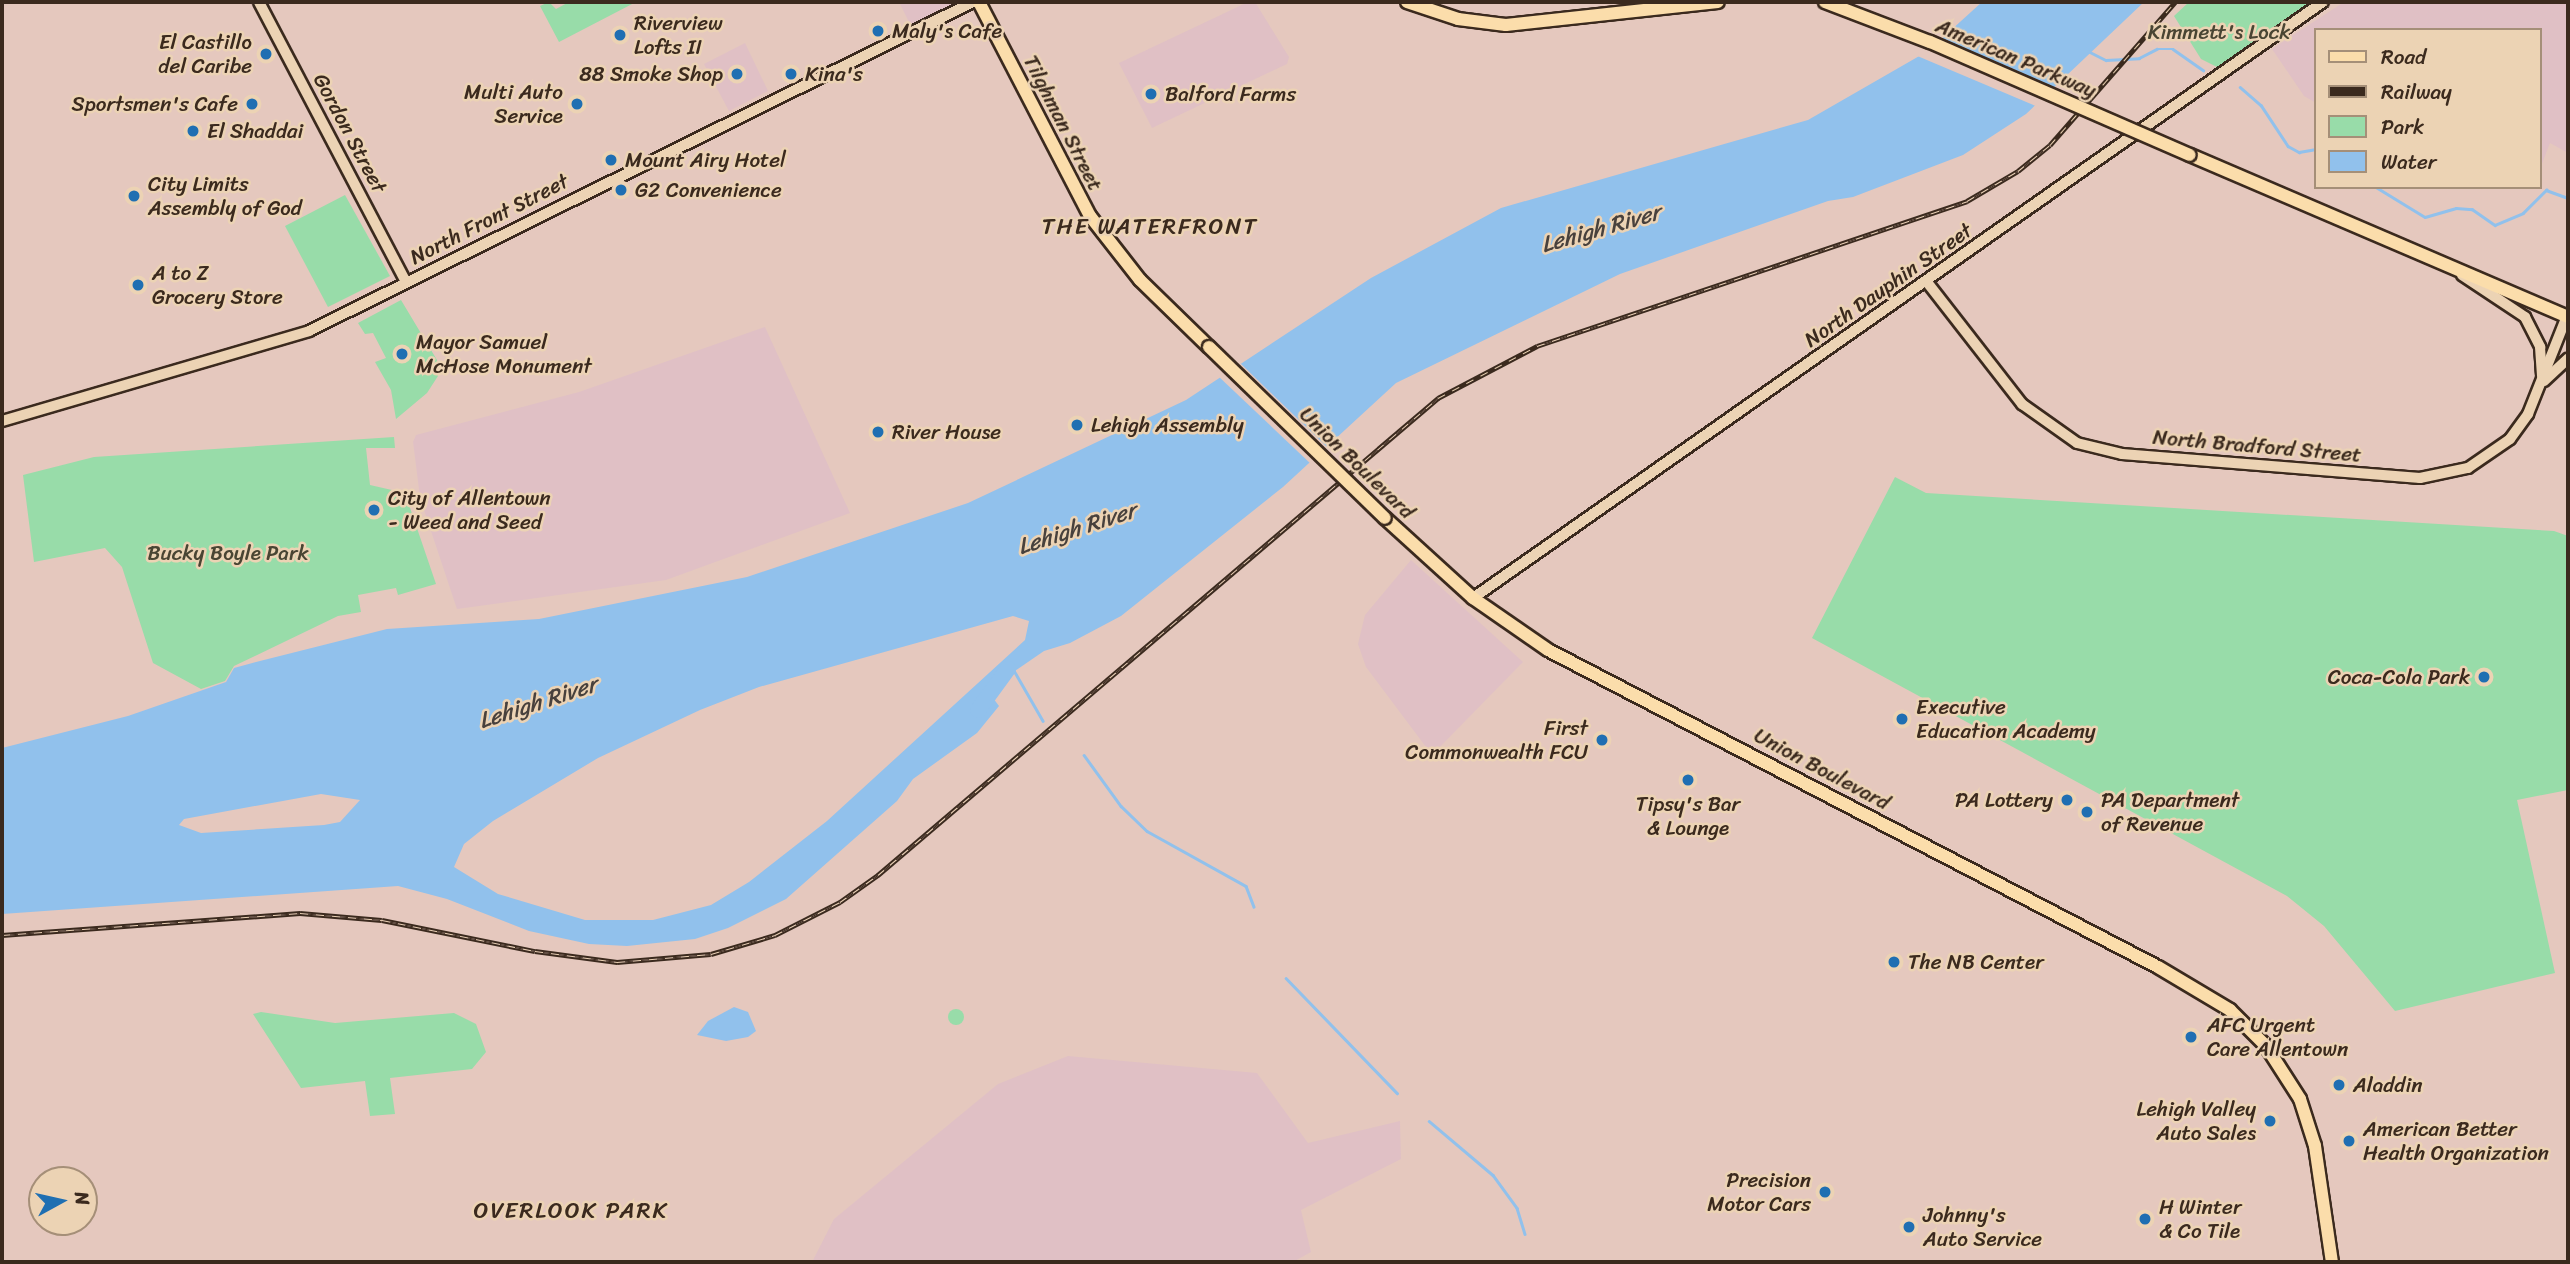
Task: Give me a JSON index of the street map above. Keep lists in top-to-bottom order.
{
  "streets": {
    "main road": ["American Parkway", "Tilghman Street", "Union Boulevard"],
    "street": [
      "Gordon Street",
      "North Front Street",
      "North Dauphin Street",
      "North Bradford Street"
    ]
  },
  "crossings": [
    ["American Parkway", "North Bradford Street"],
    ["Tilghman Street", "Union Boulevard"],
    ["Gordon Street", "North Front Street"],
    ["North Dauphin Street", "North Bradford Street"],
    ["North Dauphin Street", "Union Boulevard"]
  ],
  "districts": ["THE WATERFRONT", "OVERLOOK PARK"],
  "water": ["Lehigh River"],
  "parks": ["Kimmett's Lock", "Bucky Boyle Park"],
  "places": [
    "Maly's Cafe",
    "Riverview Lofts II",
    "El Castillo del Caribe",
    "88 Smoke Shop",
    "Kina's",
    "Balford Farms",
    "Sportsmen's Cafe",
    "Multi Auto Service",
    "El Shaddai",
    "Mount Airy Hotel",
    "G2 Convenience",
    "City Limits Assembly of God",
    "A to Z Grocery Store",
    "Mayor Samuel McHose Monument",
    "Lehigh Assembly",
    "River House",
    "City of Allentown - Weed and Seed",
    "Coca-Cola Park",
    "Executive Education Academy",
    "First Commonwealth FCU",
    "Tipsy's Bar & Lounge",
    "PA Lottery",
    "PA Department of Revenue",
    "The NB Center",
    "AFC Urgent Care Allentown",
    "Aladdin",
    "Lehigh Valley Auto Sales",
    "American Better Health Organization",
    "Precision Motor Cars",
    "H Winter & Co Tile",
    "Johnny's Auto Service"
  ],
  "legend": [
    "Road",
    "Railway",
    "Park",
    "Water"
  ],
  "north": "right"
}
